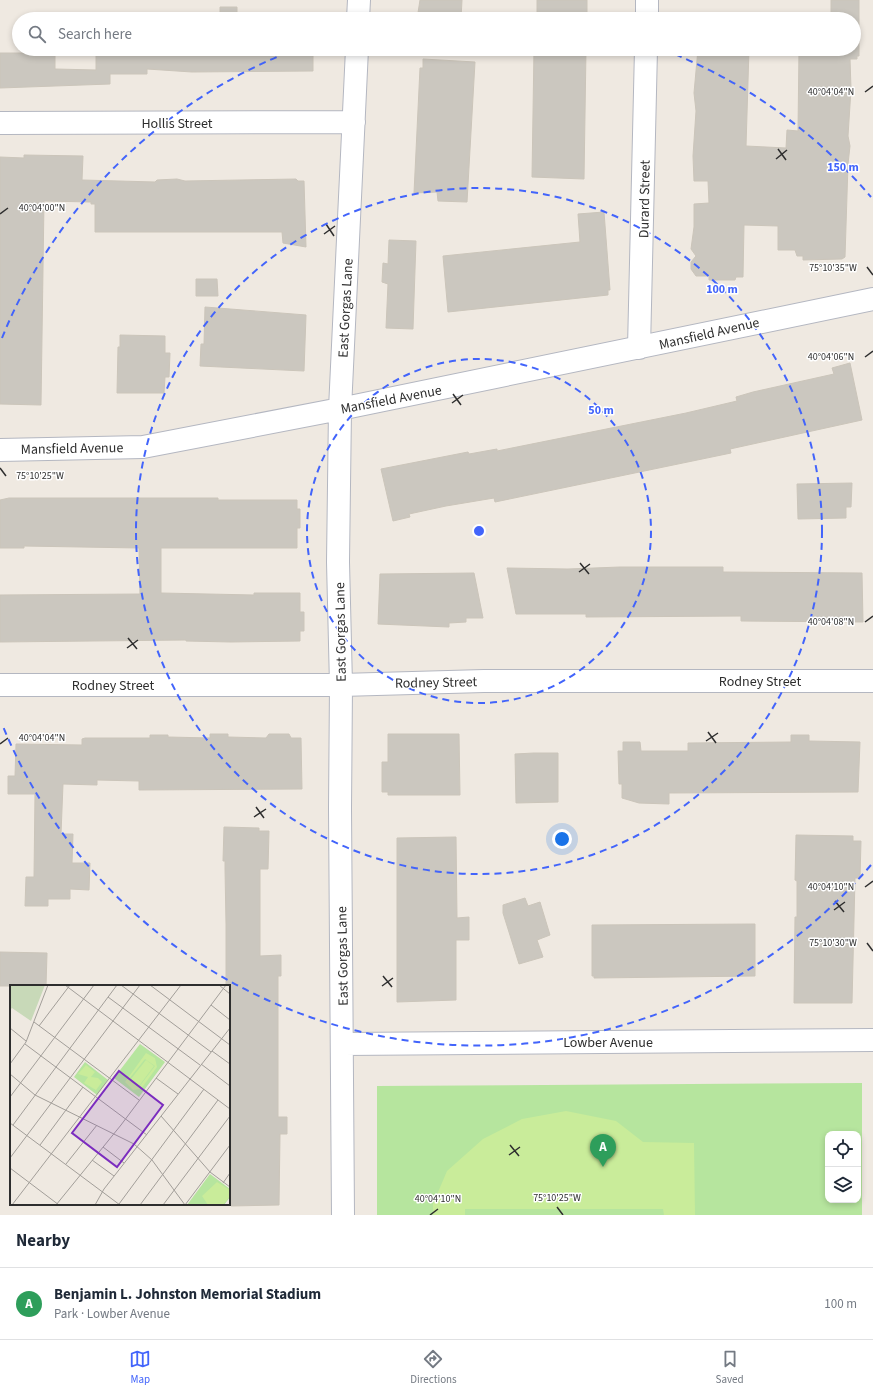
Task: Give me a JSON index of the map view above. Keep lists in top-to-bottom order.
{
  "streets": {
    "street": [
      "Hollis Street",
      "Durard Street",
      "East Gorgas Lane",
      "Mansfield Avenue",
      "Rodney Street",
      "Lowber Avenue"
    ]
  },
  "crossings": [
    ["Hollis Street", "East Gorgas Lane"],
    ["Durard Street", "Mansfield Avenue"],
    ["East Gorgas Lane", "Mansfield Avenue"],
    ["East Gorgas Lane", "Rodney Street"],
    ["East Gorgas Lane", "Lowber Avenue"]
  ],
  "page": {
    "search": "Search here",
    "pins": "A",
    "heading": "Nearby",
    "list": [
      {
        "mark": "A",
        "name": "Benjamin L. Johnston Memorial Stadium",
        "note": "Park · Lowber Avenue",
        "value": "100 m"
      }
    ],
    "nav": ["Map", "Directions", "Saved"]
  },
  "coordinates": [
    "40°04'04\"N",
    "40°04'00\"N",
    "75°10'35\"W",
    "40°04'06\"N",
    "75°10'25\"W",
    "40°04'08\"N",
    "40°04'10\"N",
    "75°10'30\"W"
  ],
  "rings": ["150 m", "100 m", "50 m"]
}
